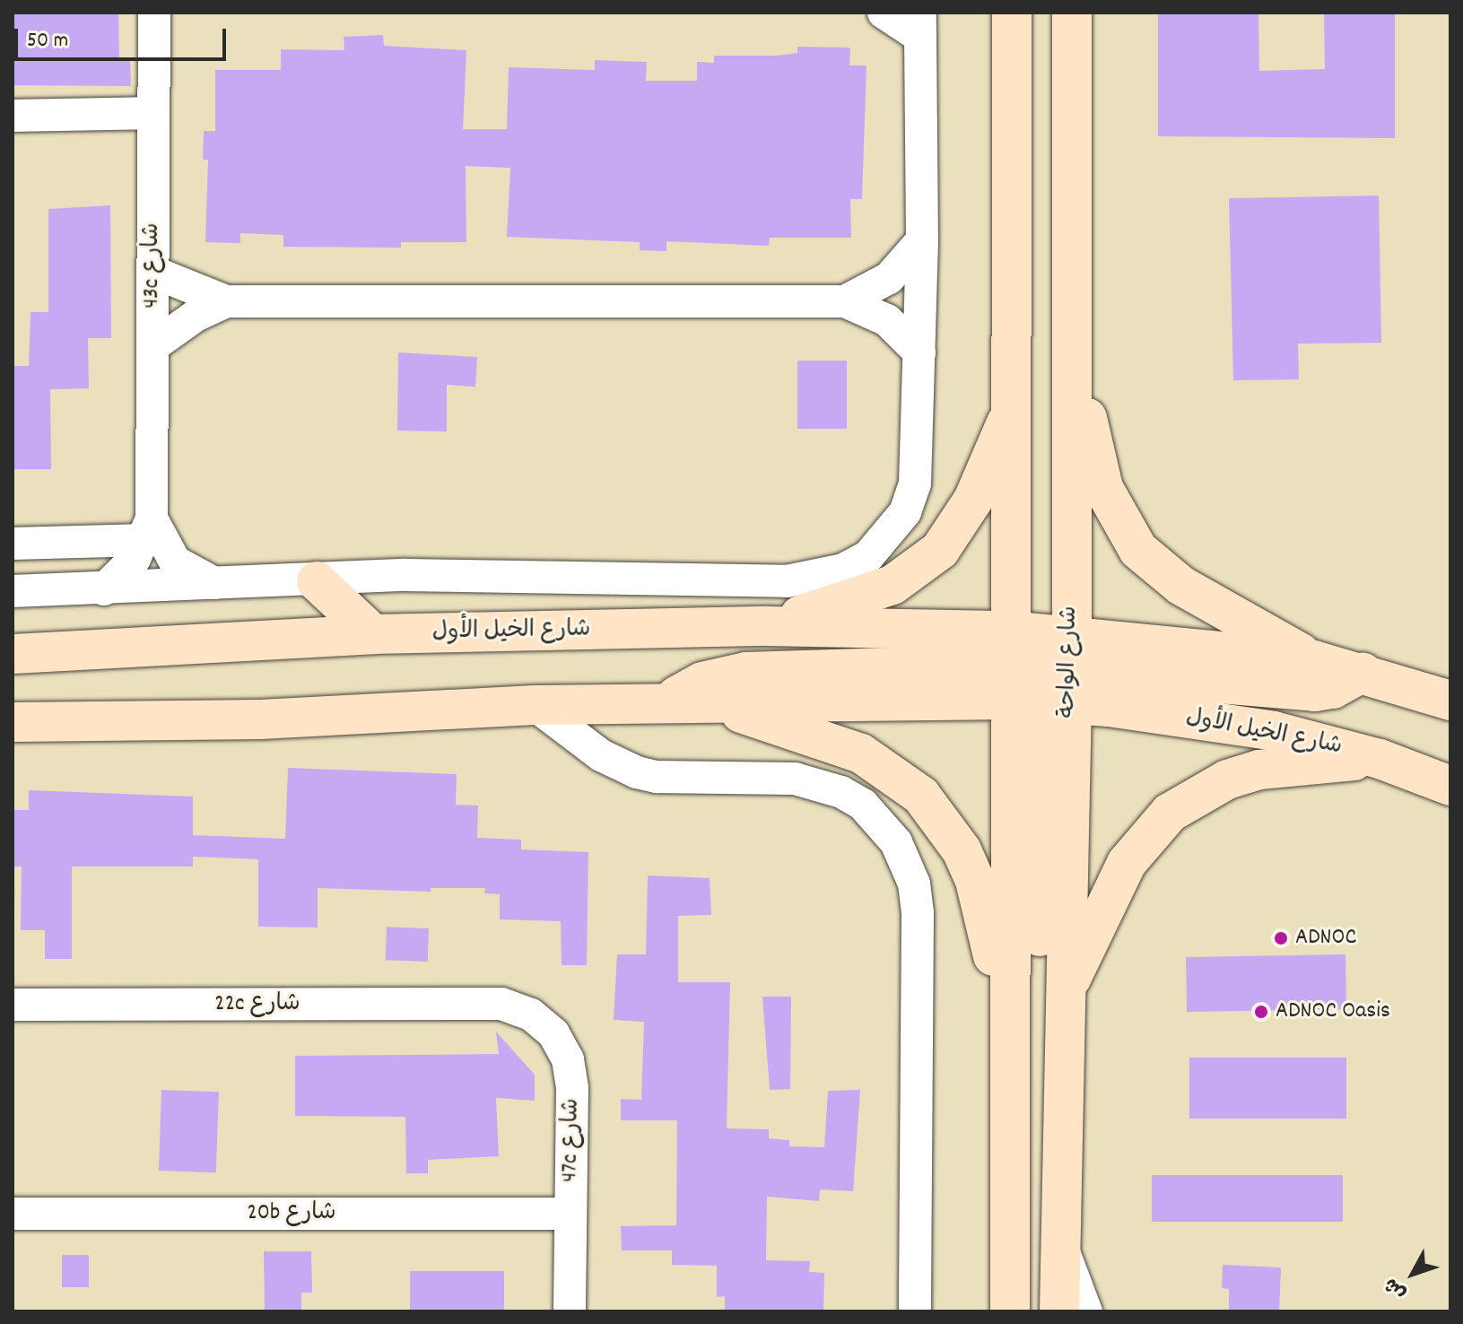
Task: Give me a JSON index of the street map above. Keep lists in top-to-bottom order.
{
  "streets": {
    "main road": ["شارع الخيل الأول", "شارع الواحة"],
    "street": [
      "43c شارع",
      "22c شارع",
      "47c شارع",
      "20b شارع"
    ]
  },
  "crossings": [
    ["شارع الخيل الأول", "شارع الواحة"],
    ["22c شارع", "47c شارع"],
    ["47c شارع", "20b شارع"]
  ],
  "places": ["ADNOC", "ADNOC Oasis"],
  "scale_bar": "50 m",
  "north": "bottom left"
}
